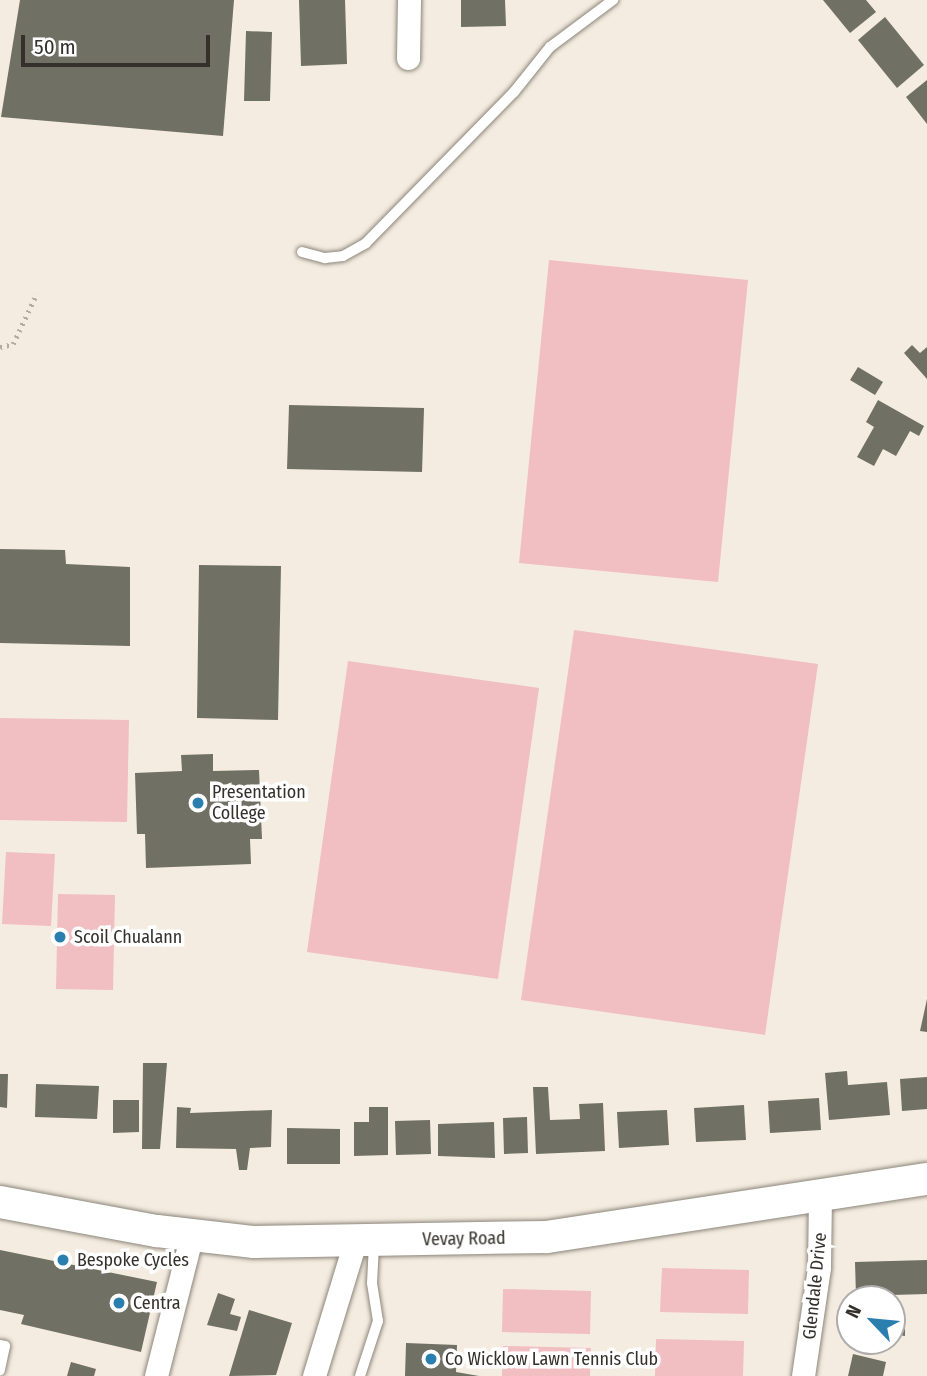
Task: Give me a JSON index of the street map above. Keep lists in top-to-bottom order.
{
  "streets": {
    "main road": ["Vevay Road"],
    "street": ["Glendale Drive"]
  },
  "crossings": [
    ["Vevay Road", "Glendale Drive"]
  ],
  "places": [
    "Presentation College",
    "Scoil Chualann",
    "Bespoke Cycles",
    "Centra",
    "Co Wicklow Lawn Tennis Club"
  ],
  "scale_bar": "50 m",
  "north": "top left"
}
